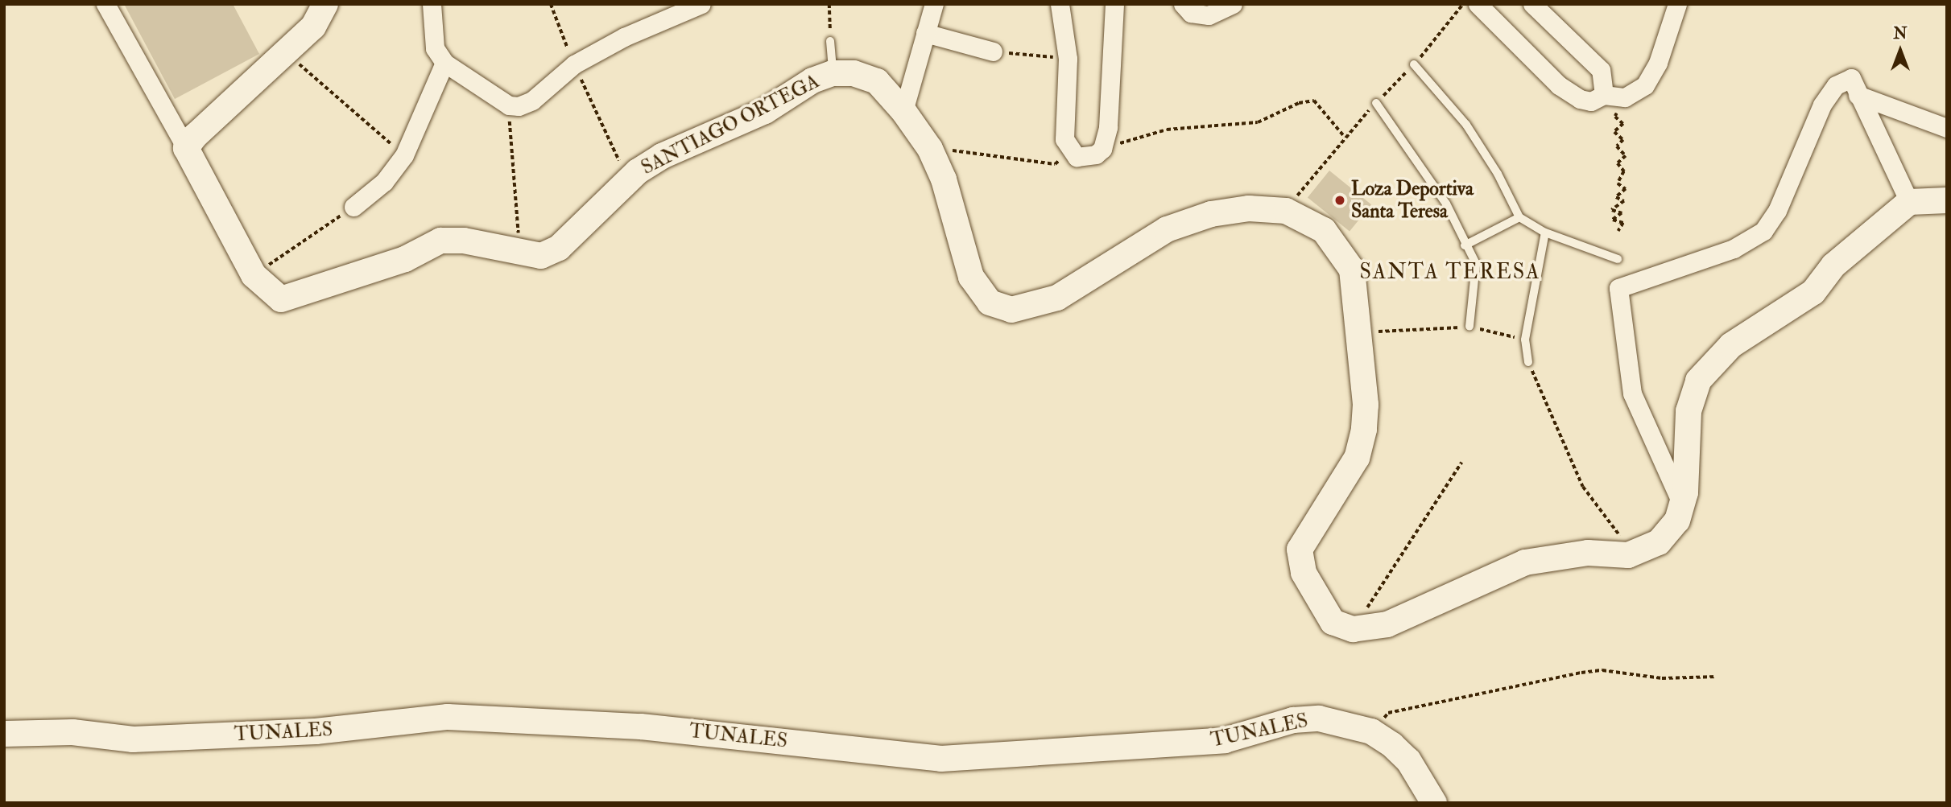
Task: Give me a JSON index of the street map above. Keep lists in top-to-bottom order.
{
  "streets": {
    "street": ["SANTIAGO ORTEGA", "TUNALES"]
  },
  "districts": ["SANTA TERESA"],
  "places": ["Loza Deportiva Santa Teresa"],
  "north": "top"
}
